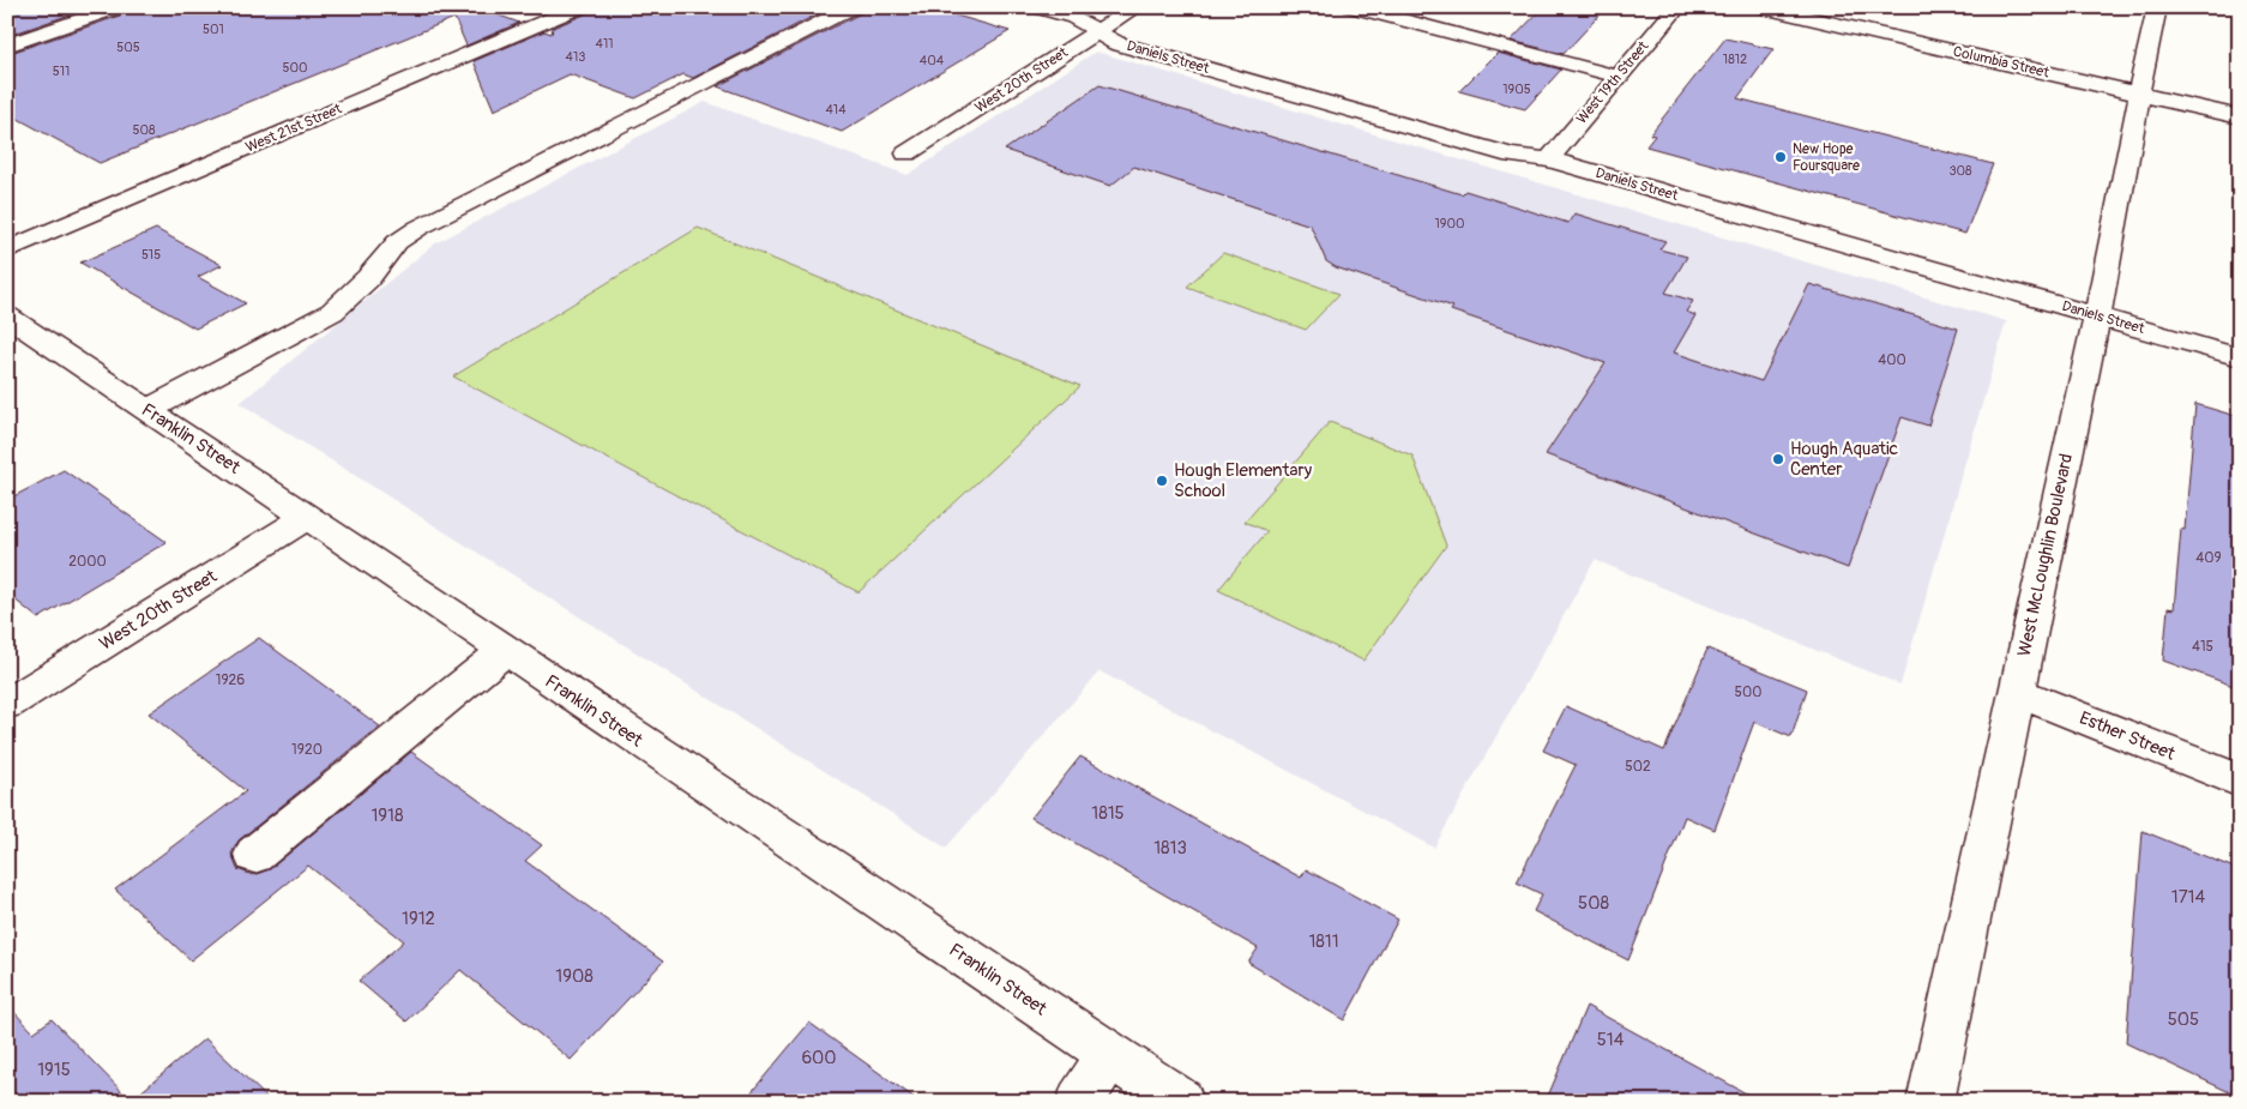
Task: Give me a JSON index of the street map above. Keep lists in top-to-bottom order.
{
  "streets": {
    "street": [
      "Daniels Street",
      "Columbia Street",
      "West 20th Street",
      "West 19th Street",
      "West 21st Street",
      "Franklin Street",
      "West McLoughlin Boulevard",
      "Esther Street"
    ]
  },
  "crossings": [
    ["Daniels Street", "West 20th Street"],
    ["Daniels Street", "West 19th Street"],
    ["Daniels Street", "West McLoughlin Boulevard"],
    ["Columbia Street", "West McLoughlin Boulevard"],
    ["West 20th Street", "Franklin Street"],
    ["West McLoughlin Boulevard", "Esther Street"]
  ],
  "places": ["New Hope Foursquare", "Hough Aquatic Center", "Hough Elementary School"],
  "house_numbers": [
    "501",
    "411",
    "505",
    "413",
    "1812",
    "404",
    "500",
    "511",
    "1905",
    "414",
    "508",
    "308",
    "1900",
    "515",
    "400",
    "409",
    "2000",
    "415",
    "1926",
    "500",
    "1920",
    "502",
    "1815",
    "1918",
    "1813",
    "1714",
    "508",
    "1912",
    "1811",
    "1908",
    "505",
    "514",
    "600",
    "1915"
  ]
}
